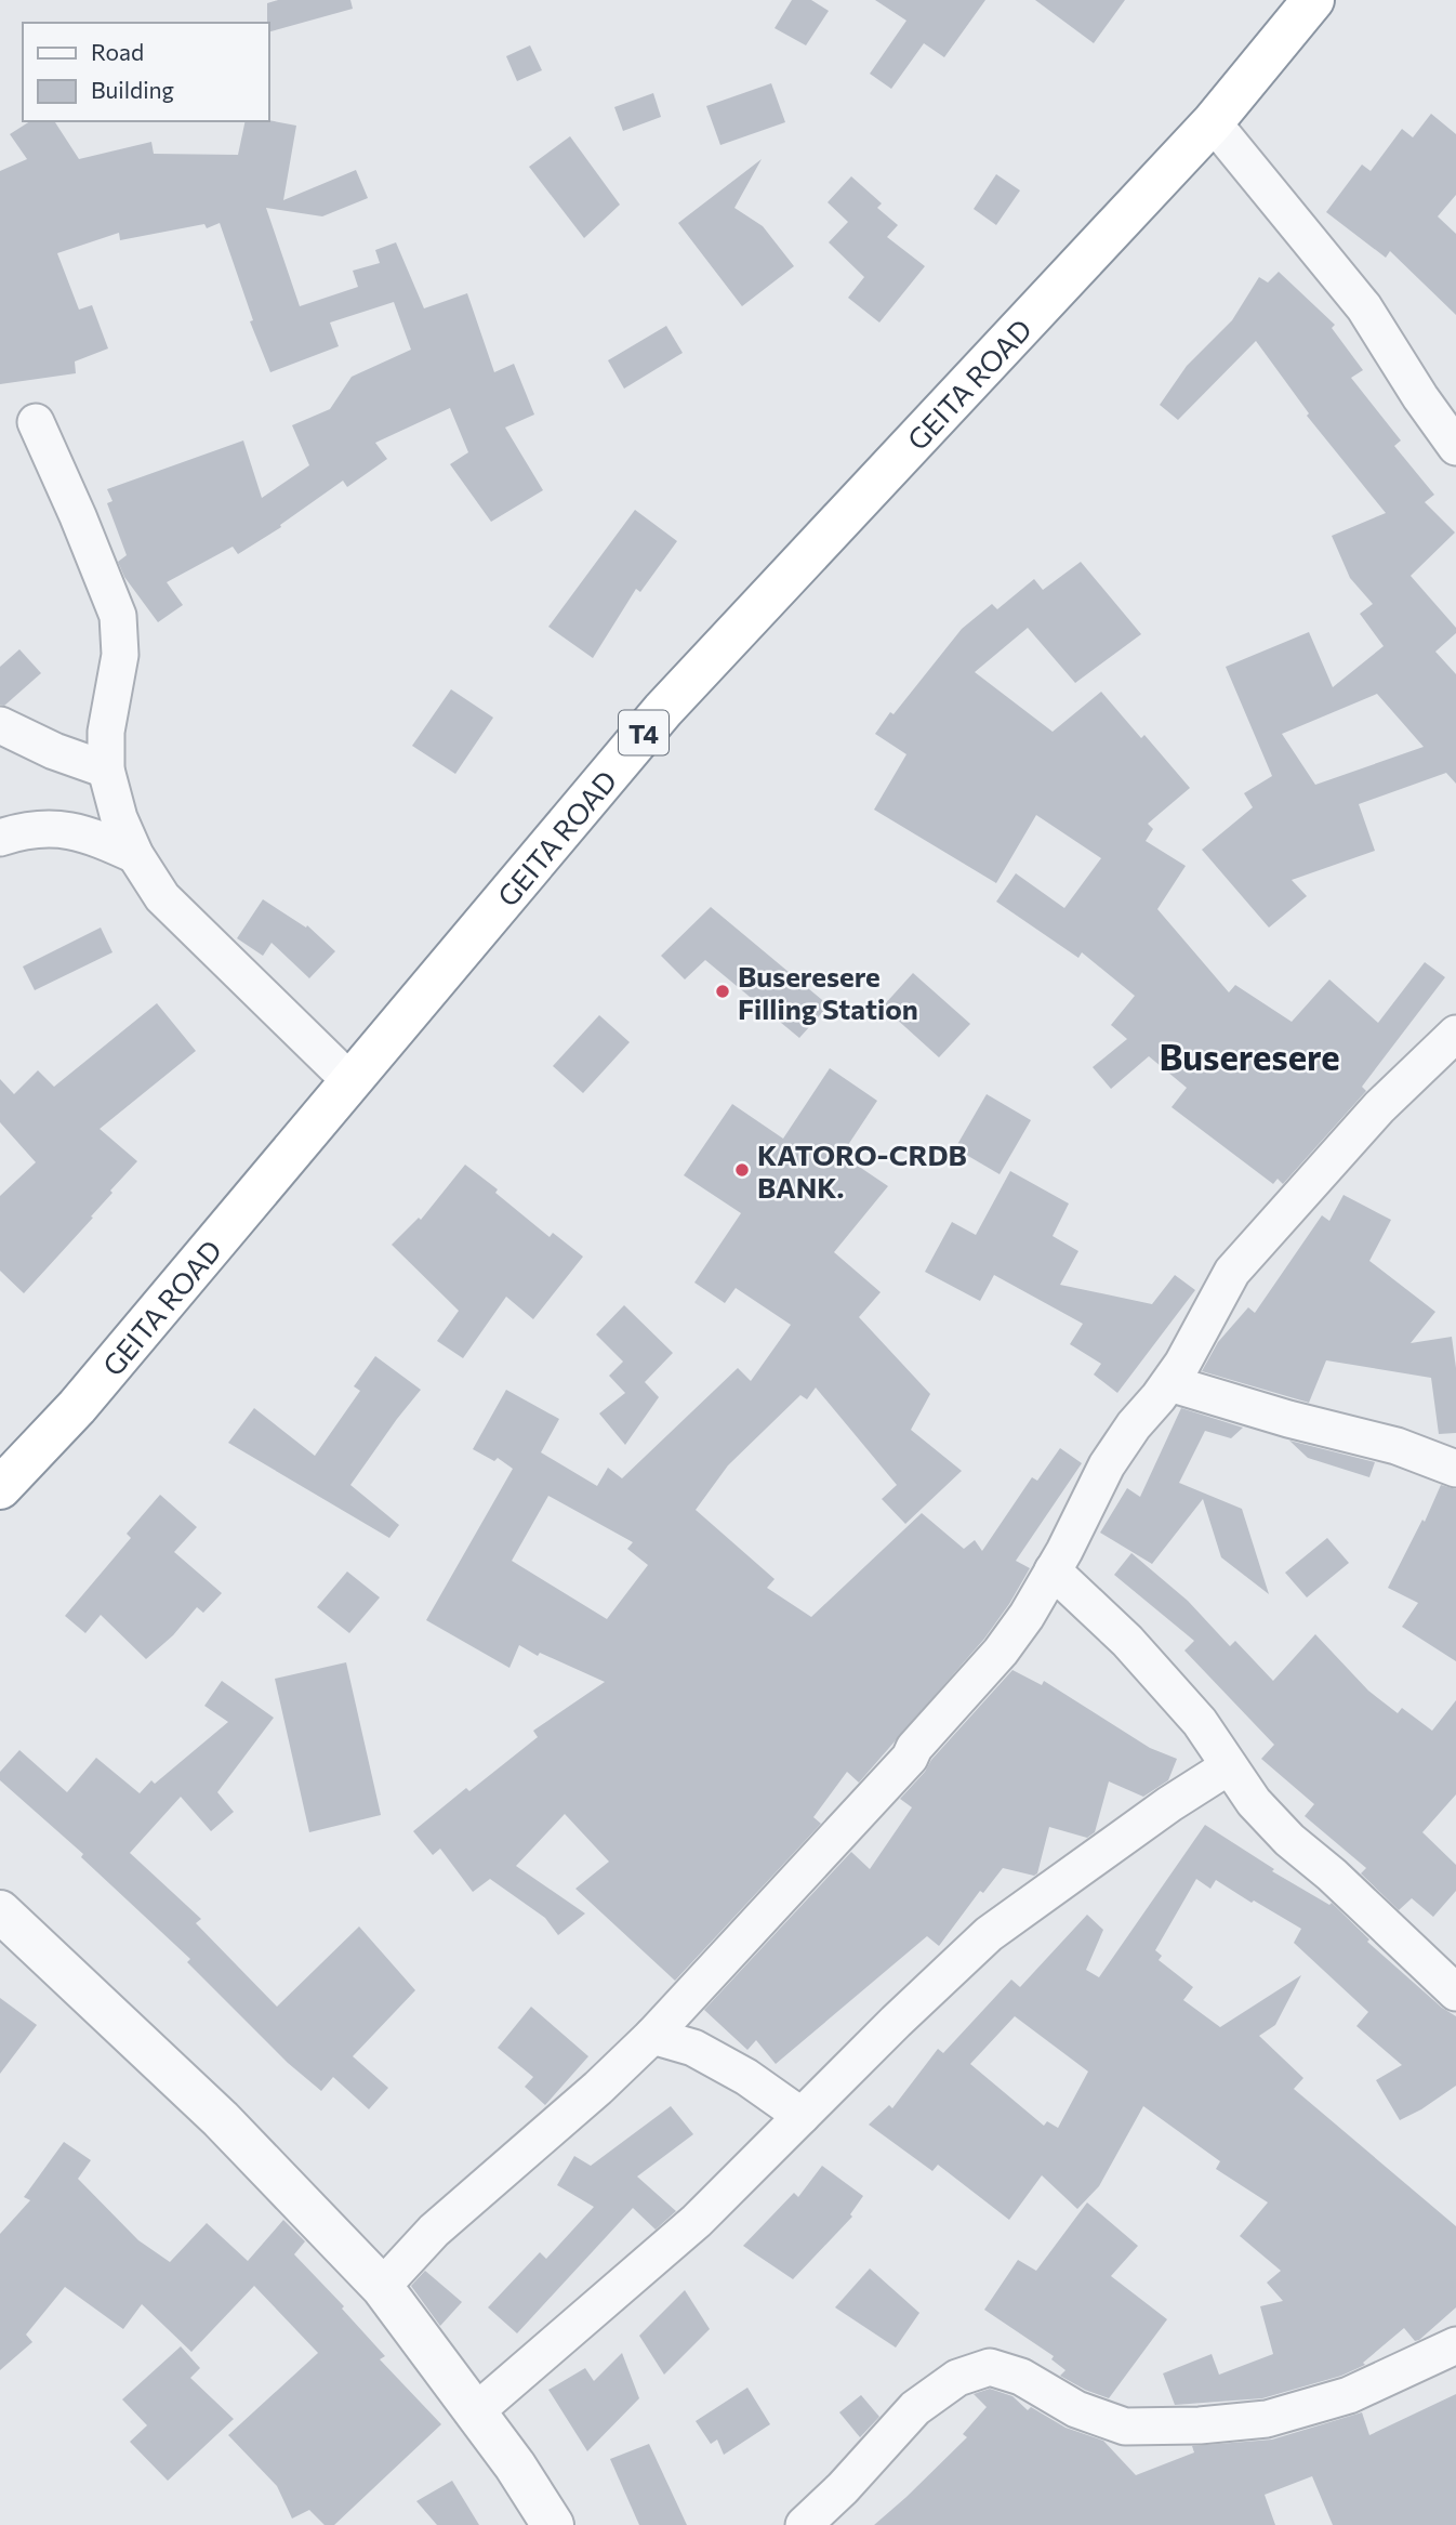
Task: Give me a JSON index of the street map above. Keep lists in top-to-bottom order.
{
  "streets": {
    "highway": ["GEITA ROAD", "T4"]
  },
  "districts": ["Buseresere"],
  "places": ["Buseresere Filling Station", "KATORO-CRDB BANK."],
  "legend": ["Road", "Building"]
}
